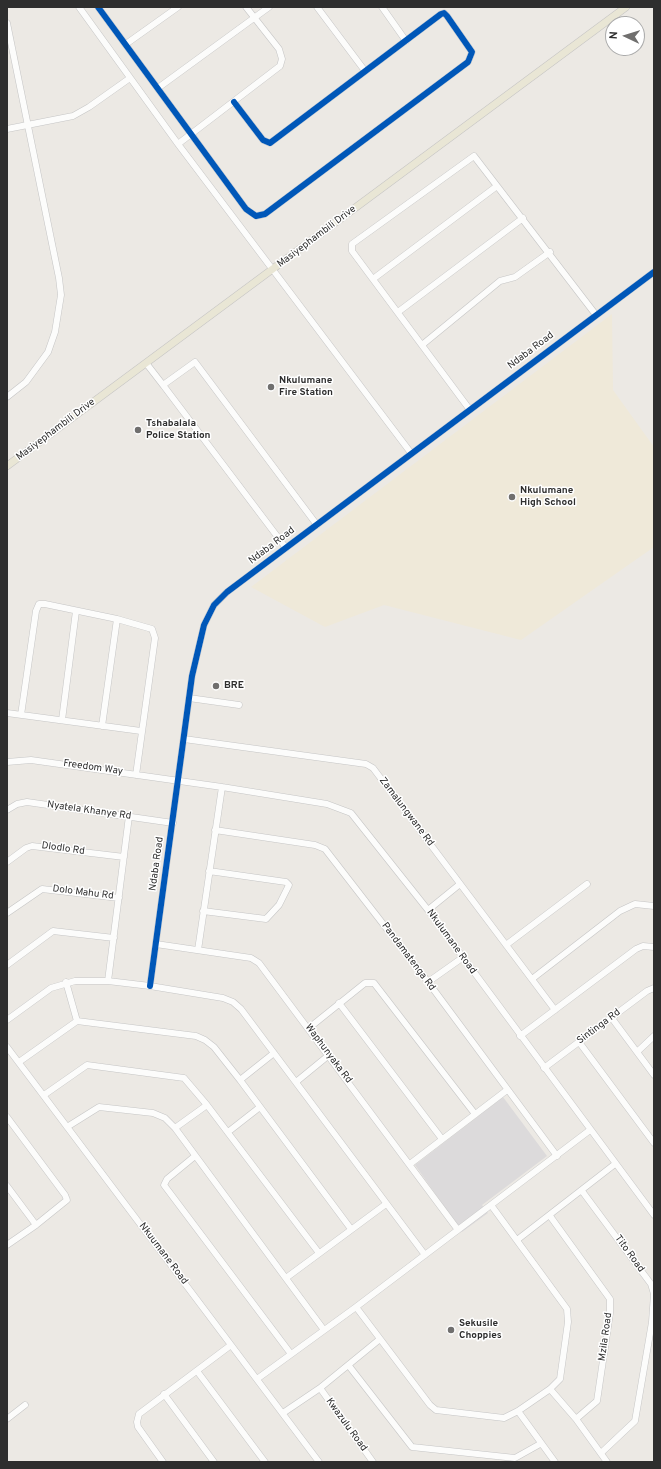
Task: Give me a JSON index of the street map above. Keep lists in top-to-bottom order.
{
  "streets": {
    "main road": ["Masiyephambili Drive"],
    "street": [
      "Ndaba Road",
      "Freedom Way",
      "Nyatela Khanye Rd",
      "Zamalungwane Rd",
      "Dlodlo Rd",
      "Dolo Mahu Rd",
      "Nkulumane Road",
      "Pandamatenga Rd",
      "Sintinga Rd",
      "Waphunyaka Rd",
      "Nkuumane Road",
      "Tito Road",
      "Mzila Road",
      "Kwazulu Road"
    ]
  },
  "crossings": [
    ["Ndaba Road", "Freedom Way"],
    ["Ndaba Road", "Nyatela Khanye Rd"],
    ["Ndaba Road", "Zamalungwane Rd"],
    ["Ndaba Road", "Nkulumane Road"],
    ["Ndaba Road", "Waphunyaka Rd"],
    ["Freedom Way", "Nkulumane Road"],
    ["Nkulumane Road", "Sintinga Rd"]
  ],
  "places": [
    "Nkulumane Fire Station",
    "Tshabalala Police Station",
    "Nkulumane High School",
    "BRE",
    "Sekusile Choppies"
  ],
  "north": "left"
}
